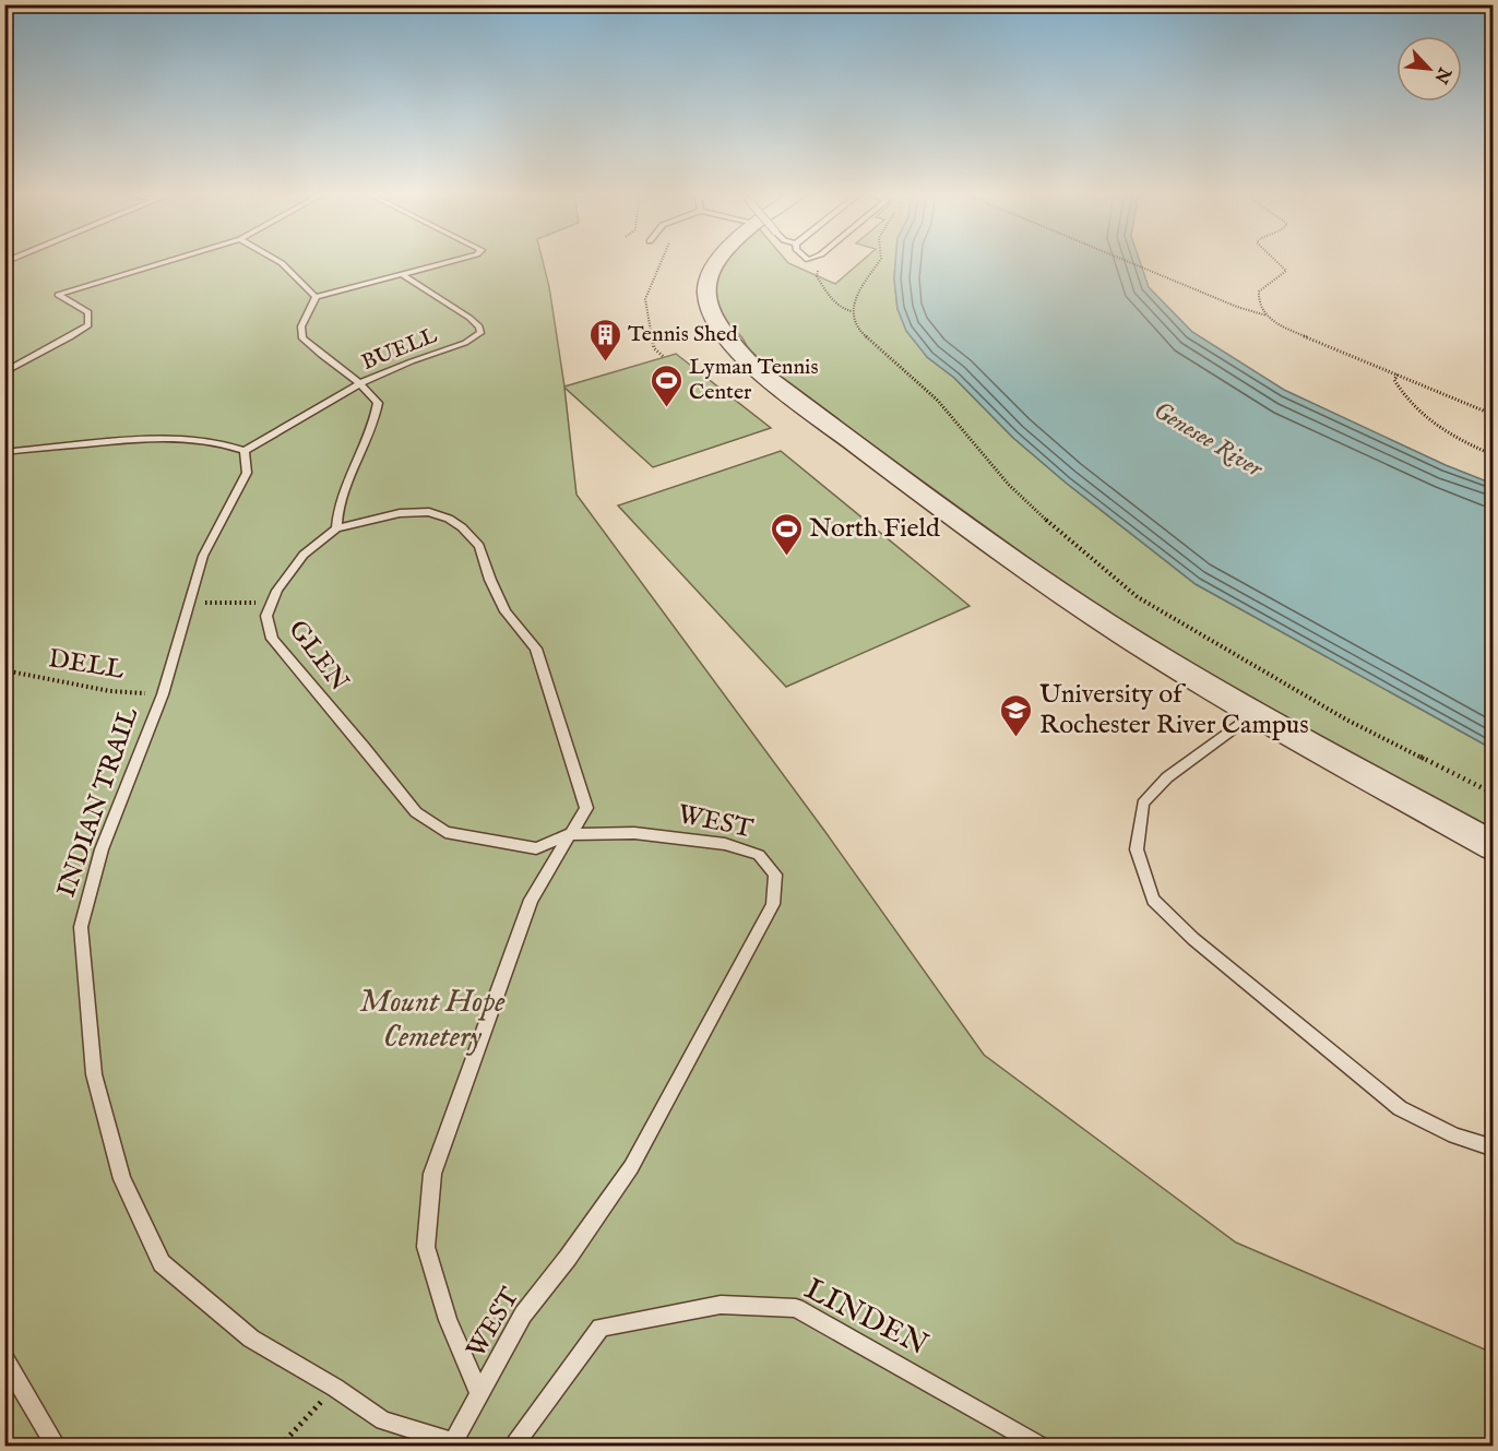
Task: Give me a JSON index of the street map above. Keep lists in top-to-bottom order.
{
  "streets": {
    "lane": [
      "BUELL",
      "GLEN",
      "INDIAN TRAIL",
      "WEST",
      "LINDEN"
    ],
    "path": ["DELL"]
  },
  "crossings": [
    ["BUELL", "INDIAN TRAIL"],
    ["GLEN", "WEST"],
    ["DELL", "INDIAN TRAIL"],
    ["INDIAN TRAIL", "WEST"]
  ],
  "water": ["Genesee River"],
  "parks": ["Mount Hope Cemetery"],
  "places": {
    "building": ["Tennis Shed"],
    "sports": ["Lyman Tennis Center", "North Field"],
    "school or university": ["University of Rochester River Campus"]
  },
  "north": "bottom right"
}
